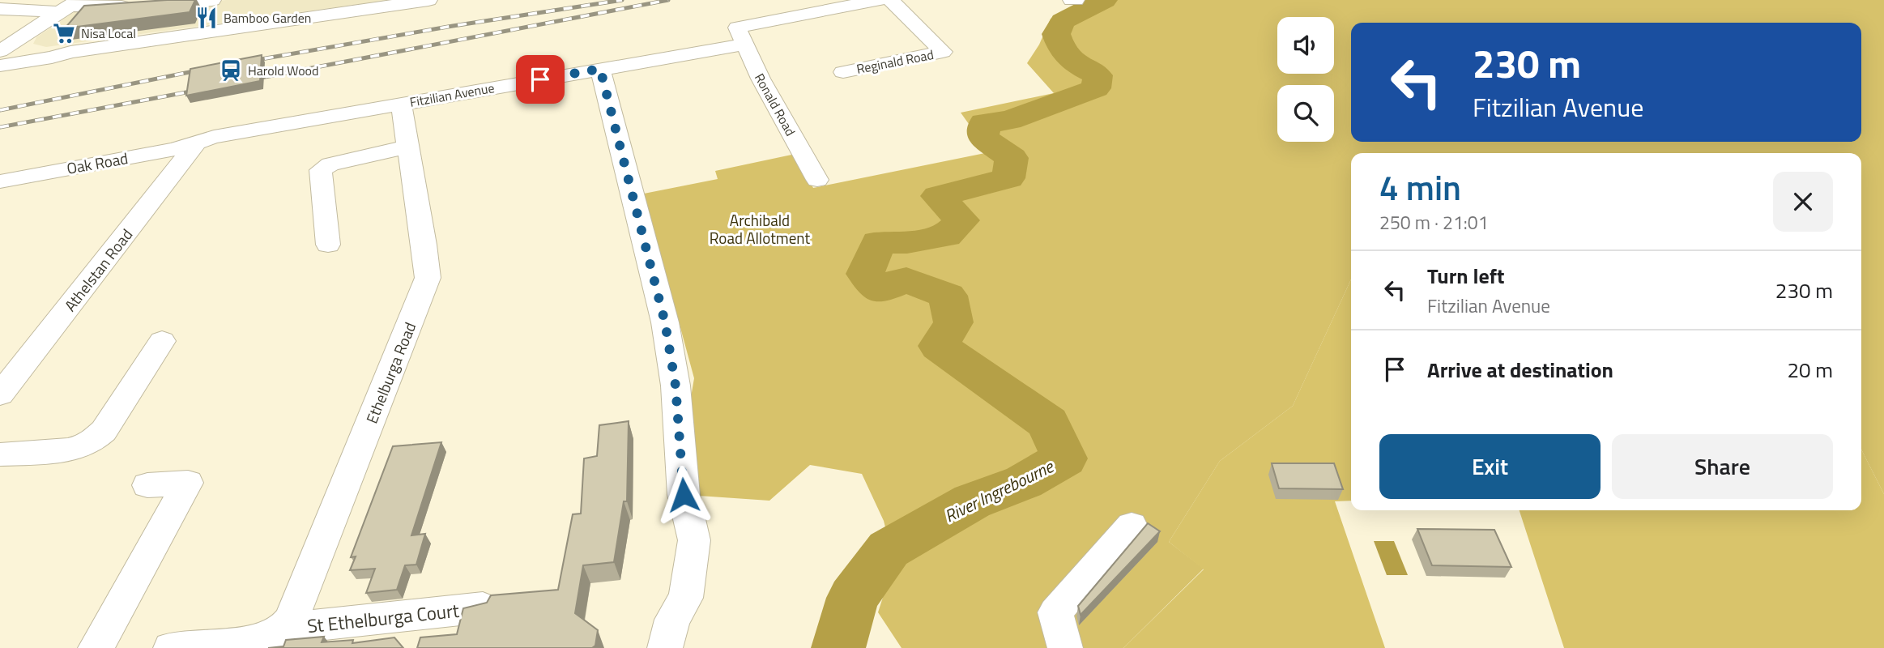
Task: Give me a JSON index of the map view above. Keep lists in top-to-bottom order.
{
  "streets": {
    "street": [
      "Reginald Road",
      "Fitzilian Avenue",
      "Ronald Road",
      "Oak Road",
      "Athelstan Road",
      "Ethelburga Road",
      "St Ethelburga Court"
    ]
  },
  "crossings": [
    ["Fitzilian Avenue", "Ronald Road"],
    ["Fitzilian Avenue", "Oak Road"],
    ["Fitzilian Avenue", "Athelstan Road"],
    ["Fitzilian Avenue", "Ethelburga Road"],
    ["Oak Road", "Athelstan Road"],
    ["Ethelburga Road", "St Ethelburga Court"]
  ],
  "water": ["River Ingrebourne"],
  "parks": ["Archibald Road Allotment"],
  "places": {
    "restaurant": ["Bamboo Garden"],
    "supermarket": ["Nisa Local"],
    "station": ["Harold Wood"]
  },
  "page": {
    "turn": ["230 m", "Fitzilian Avenue"],
    "heading": ["4 min", "250 m · 21:01"],
    "list": [
      {
        "name": "Turn left",
        "note": "Fitzilian Avenue",
        "value": "230 m"
      },
      {
        "name": "Arrive at destination",
        "value": "20 m"
      }
    ],
    "buttons": ["Exit", "Share"]
  }
}
